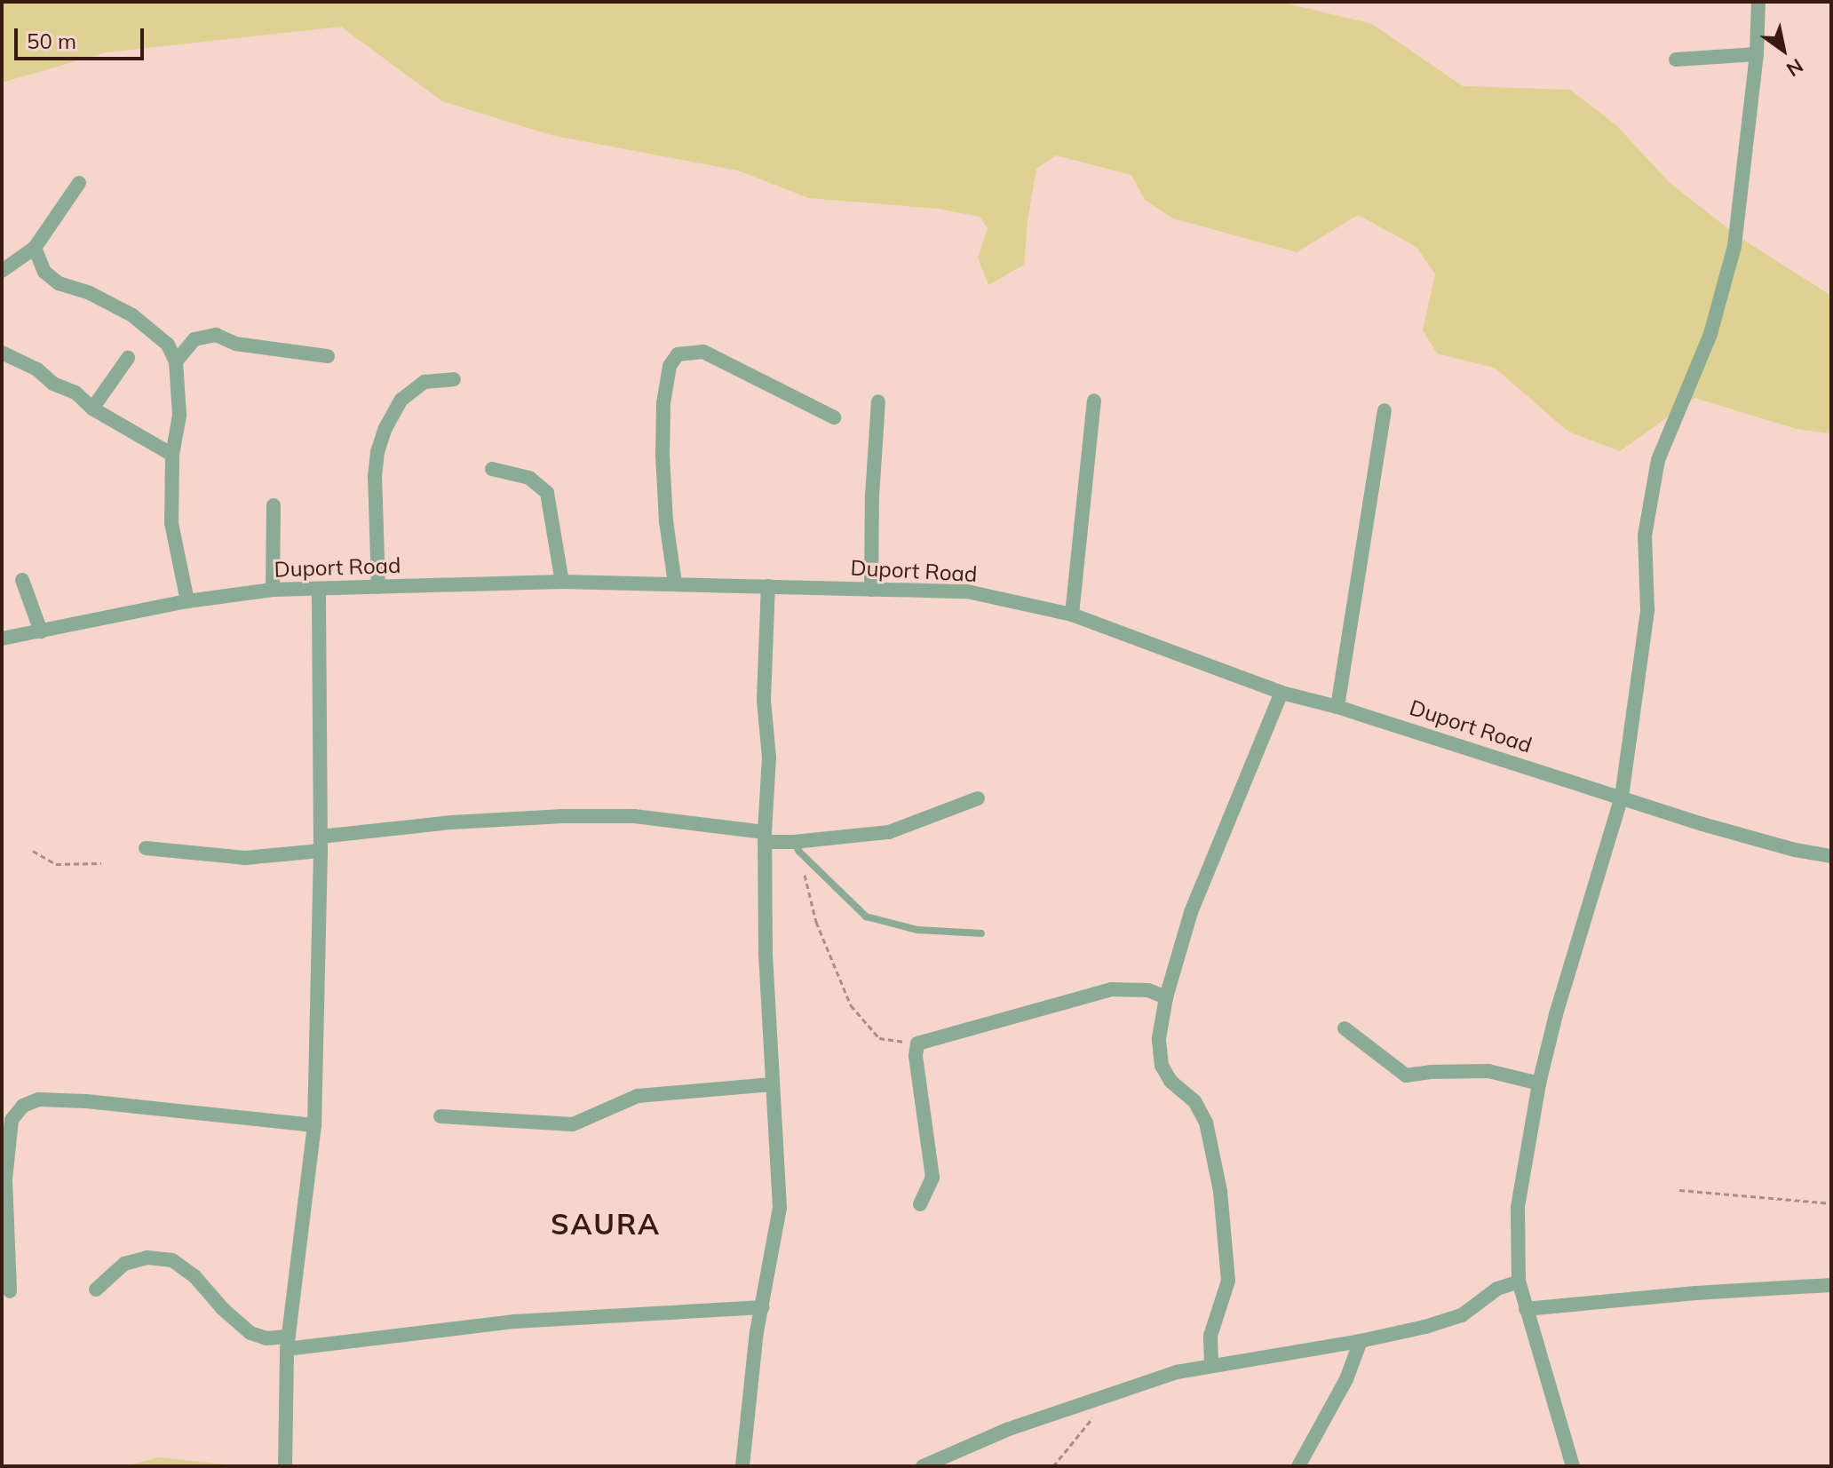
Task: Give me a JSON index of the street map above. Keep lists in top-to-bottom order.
{
  "streets": {
    "street": ["Duport Road"]
  },
  "districts": ["SAURA"],
  "scale_bar": "50 m",
  "north": "bottom right"
}
